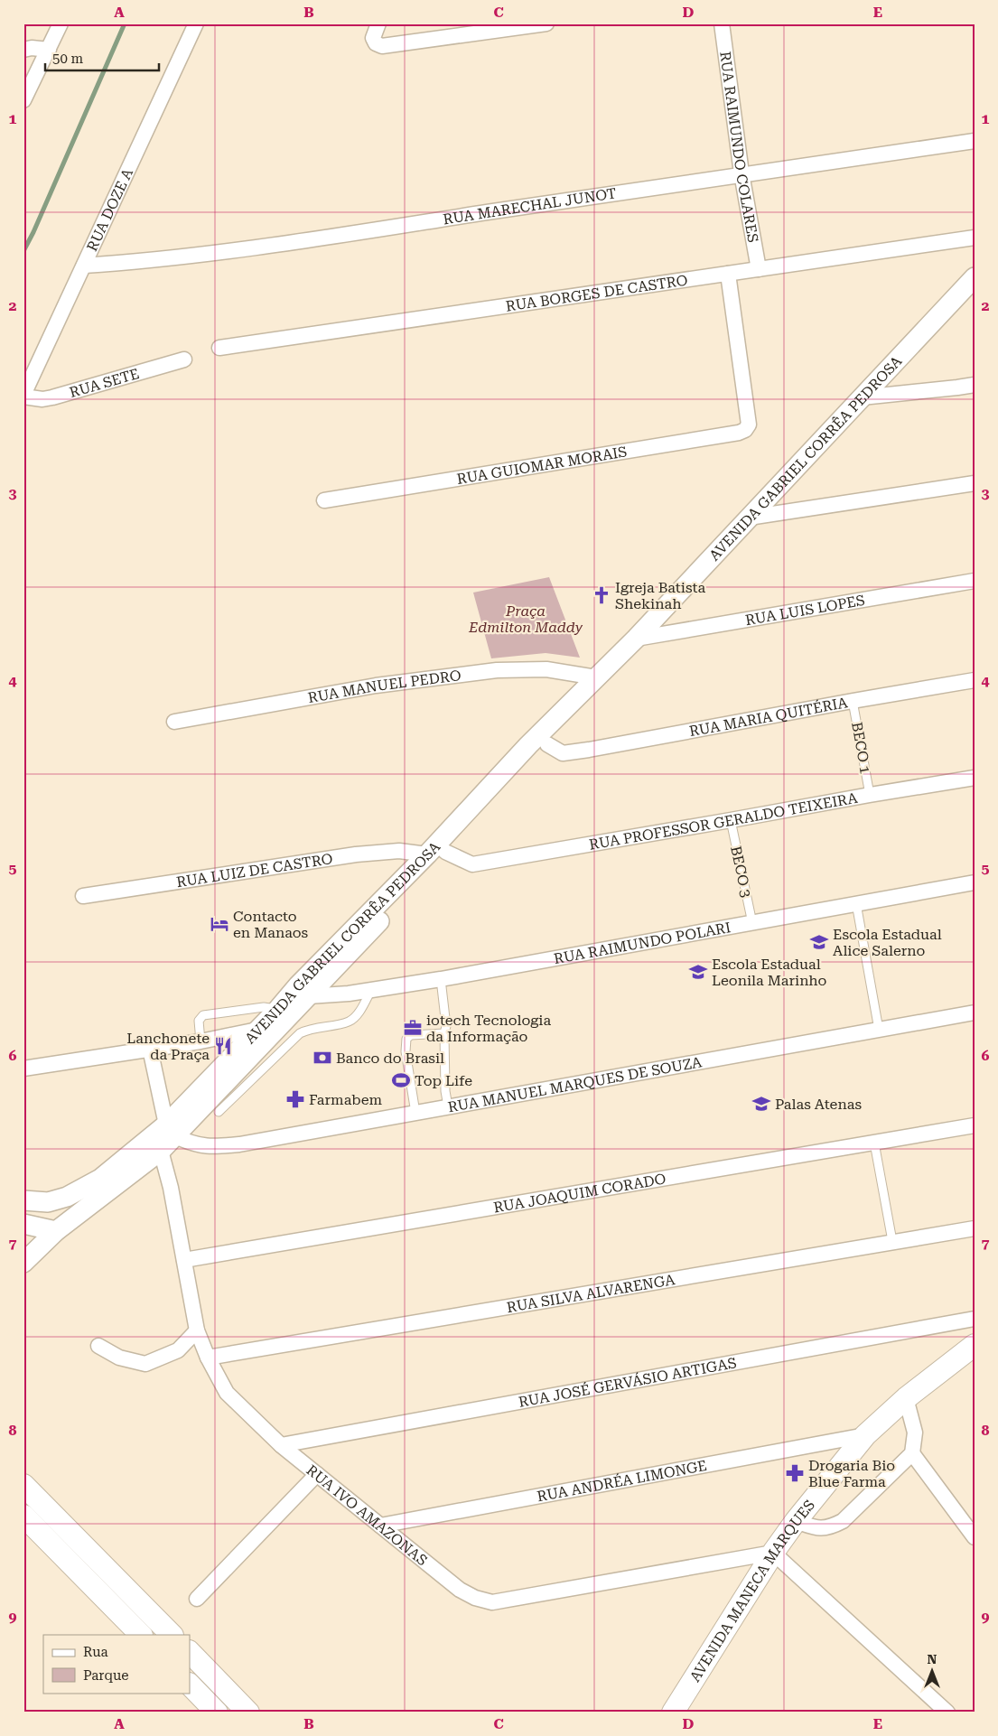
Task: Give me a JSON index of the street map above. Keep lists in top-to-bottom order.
{
  "streets": {
    "main road": ["AVENIDA MANECA MARQUES"],
    "street": [
      "RUA RAIMUNDO COLARES",
      "RUA MARECHAL JUNOT",
      "RUA DOZE A",
      "RUA BORGES DE CASTRO",
      "RUA SETE",
      "AVENIDA GABRIEL CORRÊA PEDROSA",
      "RUA GUIOMAR MORAIS",
      "RUA LUIS LOPES",
      "RUA MANUEL PEDRO",
      "RUA MARIA QUITÉRIA",
      "RUA PROFESSOR GERALDO TEIXEIRA",
      "RUA LUIZ DE CASTRO",
      "RUA RAIMUNDO POLARI",
      "RUA MANUEL MARQUES DE SOUZA",
      "RUA JOAQUIM CORADO",
      "RUA SILVA ALVARENGA",
      "RUA JOSÉ GERVÁSIO ARTIGAS",
      "RUA ANDRÉA LIMONGE",
      "RUA IVO AMAZONAS"
    ],
    "lane": ["BECO 1", "BECO 3"]
  },
  "crossings": [
    ["RUA RAIMUNDO COLARES", "RUA MARECHAL JUNOT"],
    ["RUA RAIMUNDO COLARES", "RUA BORGES DE CASTRO"],
    ["RUA MARECHAL JUNOT", "RUA DOZE A"],
    ["RUA DOZE A", "RUA SETE"],
    ["RUA BORGES DE CASTRO", "RUA GUIOMAR MORAIS"],
    ["AVENIDA GABRIEL CORRÊA PEDROSA", "RUA LUIS LOPES"],
    ["AVENIDA GABRIEL CORRÊA PEDROSA", "RUA MANUEL PEDRO"],
    ["AVENIDA GABRIEL CORRÊA PEDROSA", "RUA MARIA QUITÉRIA"],
    ["AVENIDA GABRIEL CORRÊA PEDROSA", "RUA LUIZ DE CASTRO"],
    ["AVENIDA GABRIEL CORRÊA PEDROSA", "RUA RAIMUNDO POLARI"],
    ["AVENIDA GABRIEL CORRÊA PEDROSA", "RUA MANUEL MARQUES DE SOUZA"],
    ["AVENIDA GABRIEL CORRÊA PEDROSA", "RUA IVO AMAZONAS"],
    ["RUA MARIA QUITÉRIA", "BECO 1"],
    ["BECO 1", "RUA PROFESSOR GERALDO TEIXEIRA"],
    ["RUA PROFESSOR GERALDO TEIXEIRA", "RUA LUIZ DE CASTRO"],
    ["RUA PROFESSOR GERALDO TEIXEIRA", "BECO 3"],
    ["BECO 3", "RUA RAIMUNDO POLARI"],
    ["RUA JOAQUIM CORADO", "RUA IVO AMAZONAS"],
    ["RUA SILVA ALVARENGA", "RUA IVO AMAZONAS"],
    ["RUA JOSÉ GERVÁSIO ARTIGAS", "RUA IVO AMAZONAS"],
    ["RUA ANDRÉA LIMONGE", "RUA IVO AMAZONAS"],
    ["RUA ANDRÉA LIMONGE", "AVENIDA MANECA MARQUES"],
    ["RUA IVO AMAZONAS", "AVENIDA MANECA MARQUES"]
  ],
  "parks": ["Praça Edmilton Maddy"],
  "places": {
    "church": ["Igreja Batista Shekinah"],
    "hotel": ["Contacto en Manaos"],
    "school or university": ["Escola Estadual Alice Salerno", "Escola Estadual Leonila Marinho", "Palas Atenas"],
    "office": ["iotech Tecnologia da Informação"],
    "restaurant": ["Lanchonete da Praça"],
    "bank": ["Banco do Brasil"],
    "sports": ["Top Life"],
    "pharmacy": ["Farmabem", "Drogaria Bio Blue Farma"]
  },
  "legend": ["Rua", "Parque"],
  "scale_bar": "50 m",
  "north": "top",
  "grid": {
    "columns": [
      "A",
      "B",
      "C",
      "D",
      "E"
    ],
    "rows": [
      "1",
      "2",
      "3",
      "4",
      "5",
      "6",
      "7",
      "8",
      "9"
    ]
  }
}
